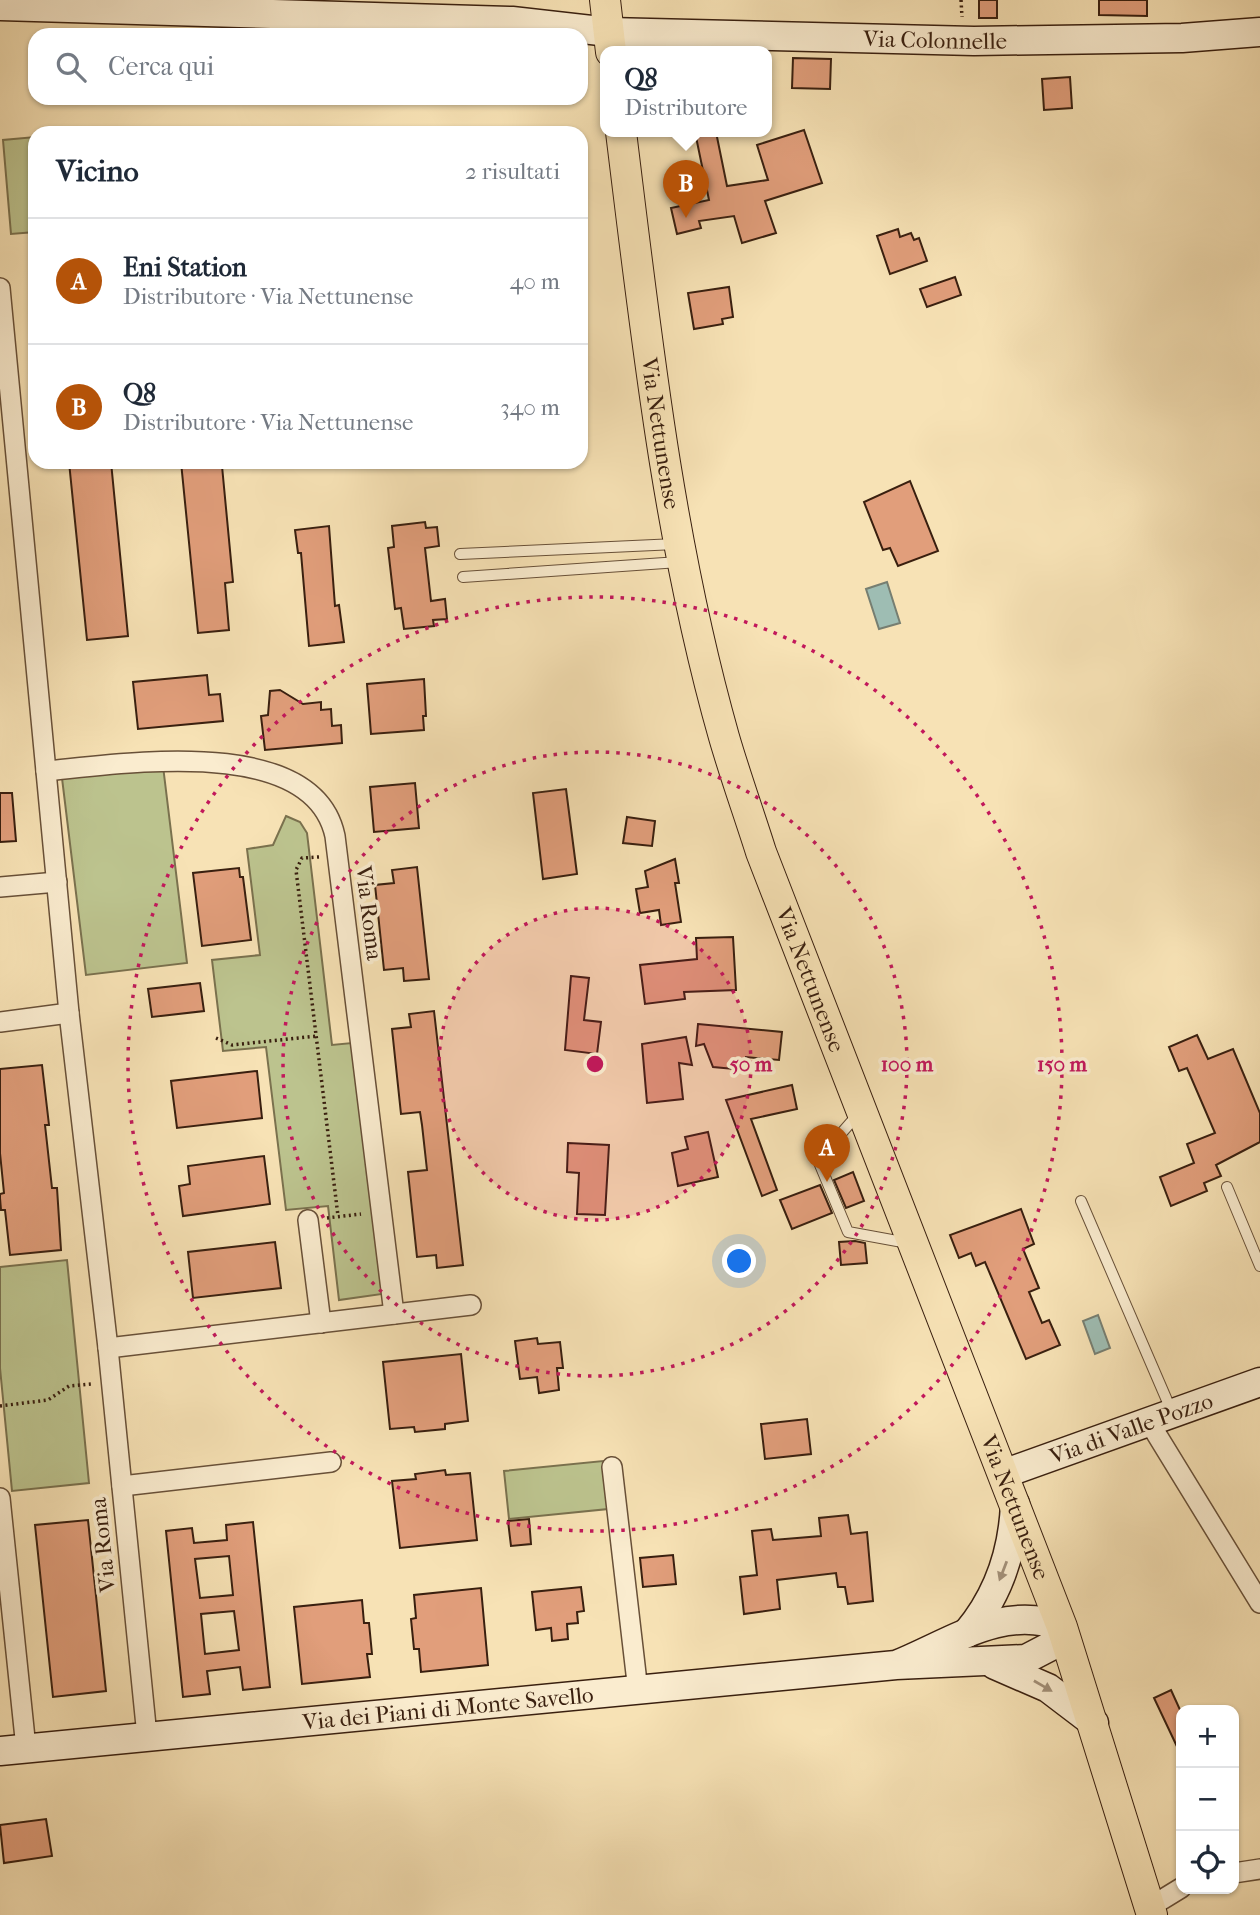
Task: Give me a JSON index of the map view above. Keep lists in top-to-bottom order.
{
  "streets": {
    "main road": ["Via Nettunense"],
    "street": [
      "Via Colonnelle",
      "Via Roma",
      "Via di Valle Pozzo",
      "Via dei Piani di Monte Savello"
    ]
  },
  "crossings": [
    ["Via Nettunense", "Via di Valle Pozzo"],
    ["Via Roma", "Via dei Piani di Monte Savello"]
  ],
  "page": {
    "search": "Cerca qui",
    "popup": ["Q8", "Distributore"],
    "heading": ["Vicino", "2 risultati"],
    "pins": ["B", "A"],
    "list": [
      {
        "mark": "A",
        "name": "Eni Station",
        "note": "Distributore · Via Nettunense",
        "value": "40 m"
      },
      {
        "mark": "B",
        "name": "Q8",
        "note": "Distributore · Via Nettunense",
        "value": "340 m"
      }
    ],
    "map_buttons": ["+", "−"]
  },
  "rings": ["50 m", "100 m", "150 m"]
}
